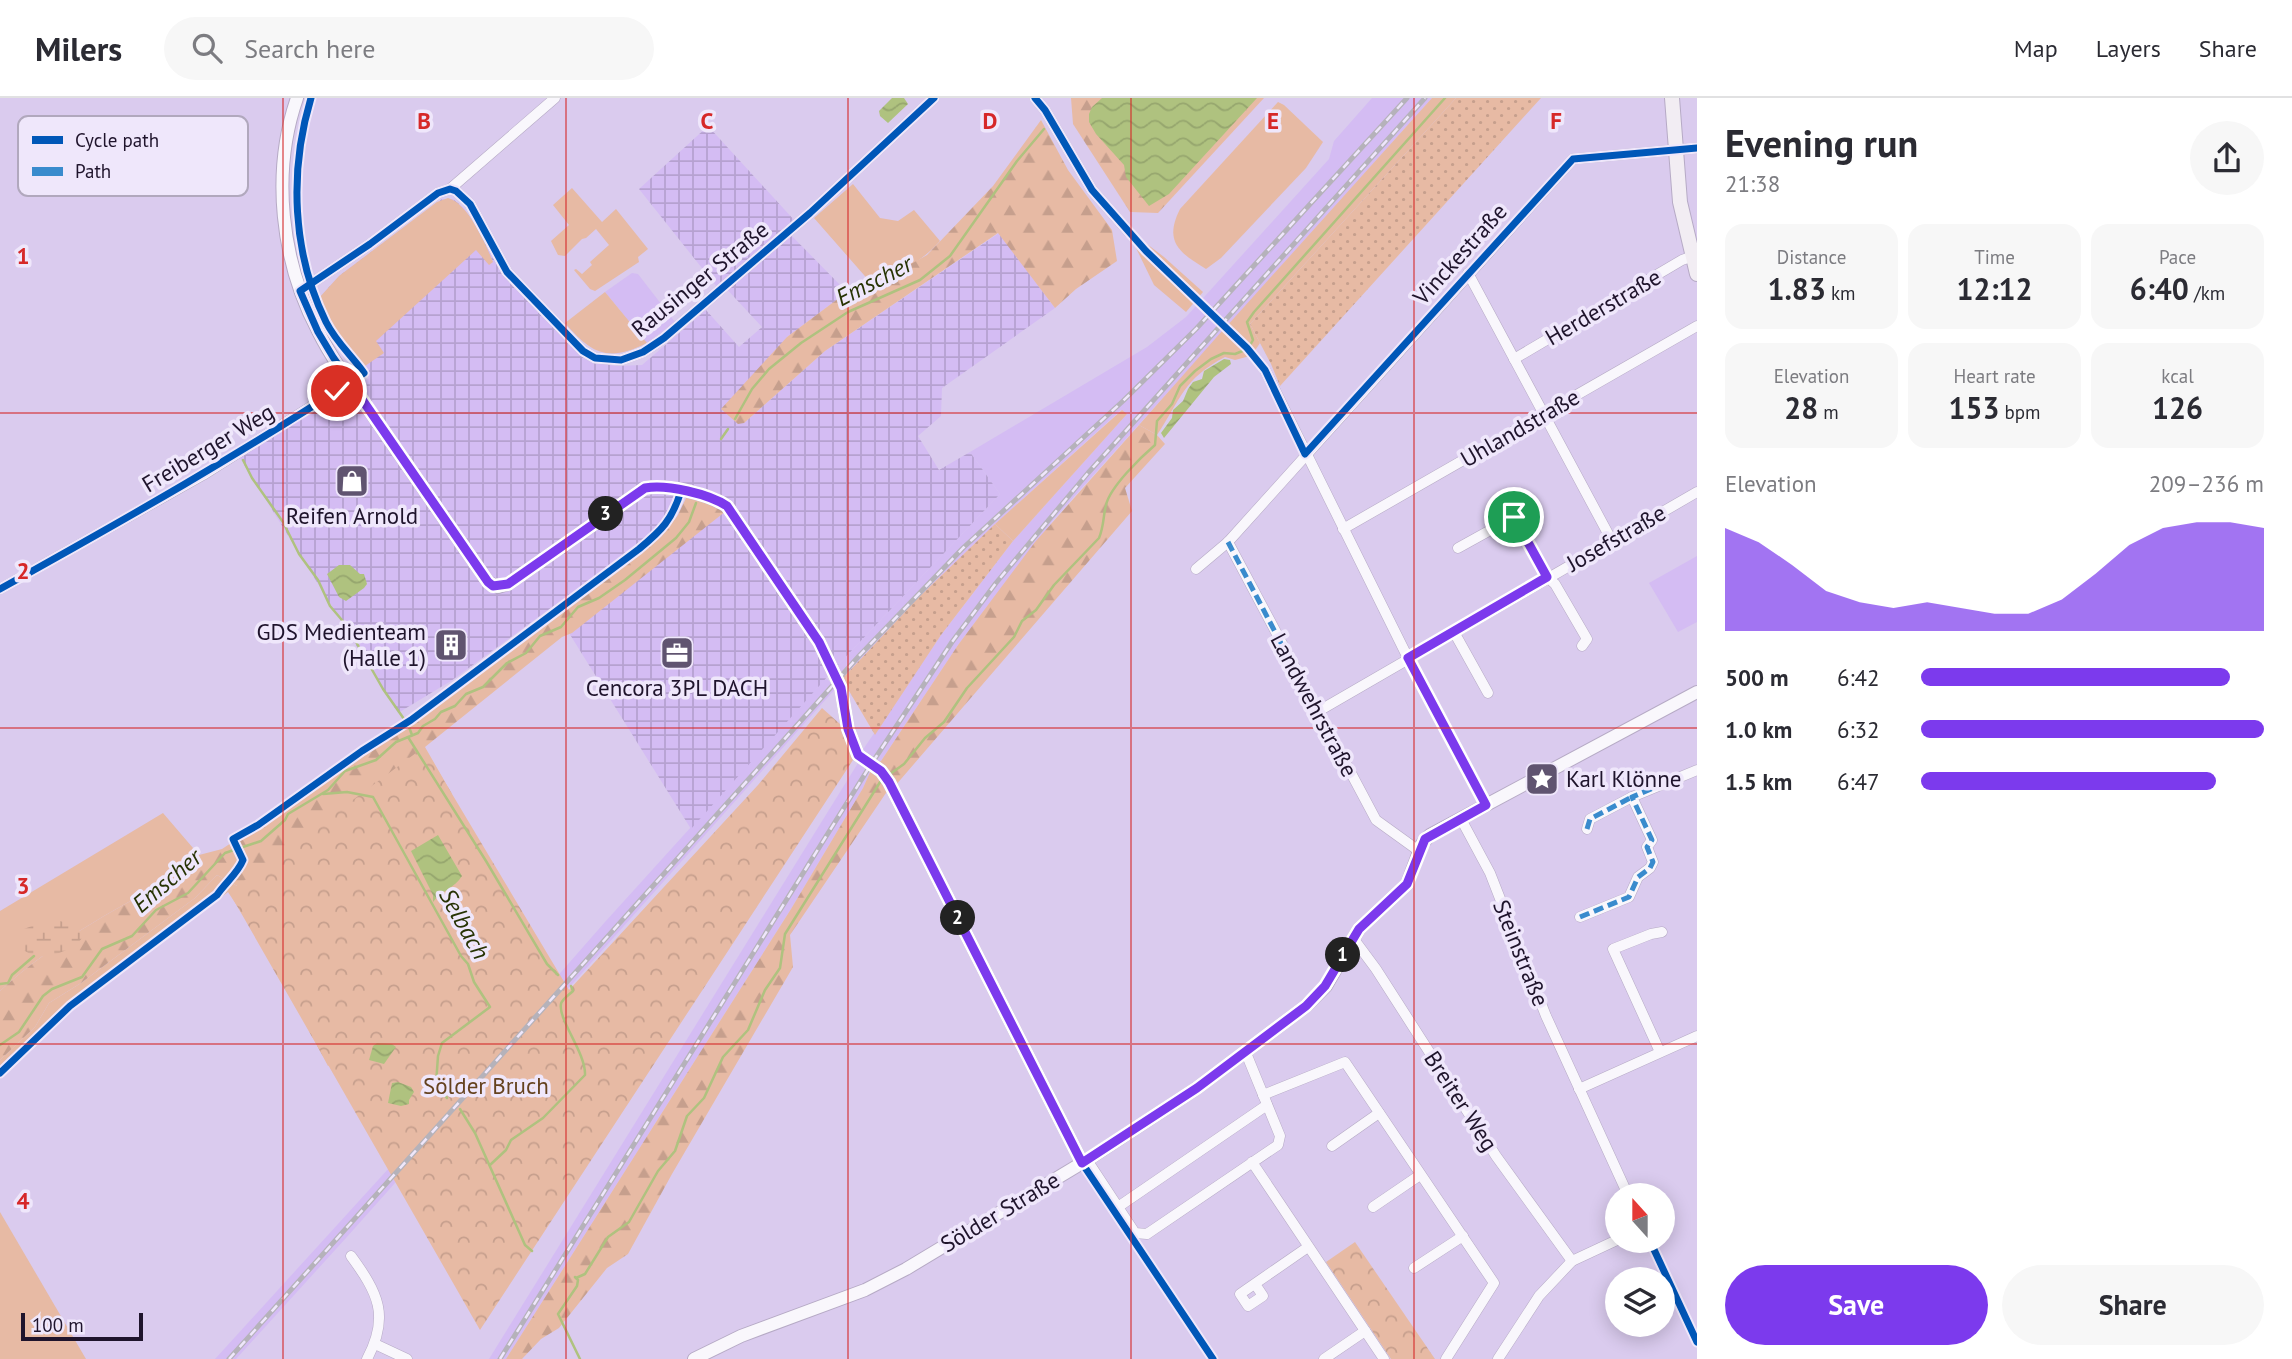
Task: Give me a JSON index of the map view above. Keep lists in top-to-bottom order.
{
  "streets": {
    "street": [
      "Vinckestraße",
      "Rausinger Straße",
      "Herderstraße",
      "Uhlandstraße",
      "Freiberger Weg",
      "Josefstraße",
      "Landwehrstraße",
      "Steinstraße",
      "Breiter Weg",
      "Sölder Straße"
    ]
  },
  "crossings": [
    ["Vinckestraße", "Landwehrstraße"],
    ["Josefstraße", "Landwehrstraße"],
    ["Landwehrstraße", "Sölder Straße"],
    ["Steinstraße", "Sölder Straße"],
    ["Breiter Weg", "Sölder Straße"]
  ],
  "water": ["Emscher", "Selbach"],
  "parks": ["Sölder Bruch"],
  "places": {
    "shop": ["Reifen Arnold"],
    "building": ["GDS Medienteam (Halle 1)"],
    "office": ["Cencora 3PL DACH"],
    "place": ["Karl Klönne"]
  },
  "legend": ["Cycle path", "Path"],
  "scale_bar": "100 m",
  "north": "top",
  "page": {
    "header": "Milers",
    "search": "Search here",
    "nav": ["Map", "Layers", "Share"],
    "heading": ["Evening run", "21:38"],
    "stats": [
      ["Distance", "1.83 km"],
      ["Time", "12:12"],
      ["Pace", "6:40 /km"],
      ["Elevation", "28 m"],
      ["Heart rate", "153 bpm"],
      ["kcal", "126"]
    ],
    "chart": ["Elevation", "209–236 m"],
    "pins": ["3", "2", "1"],
    "list": [
      {
        "name": "500 m",
        "note": "6:42"
      },
      {
        "name": "1.0 km",
        "note": "6:32"
      },
      {
        "name": "1.5 km",
        "note": "6:47"
      }
    ],
    "buttons": ["Save", "Share"],
    "scale": "100 m"
  },
  "grid": {
    "columns": [
      "B",
      "C",
      "D",
      "E",
      "F"
    ],
    "rows": [
      "1",
      "2",
      "3",
      "4"
    ]
  }
}
